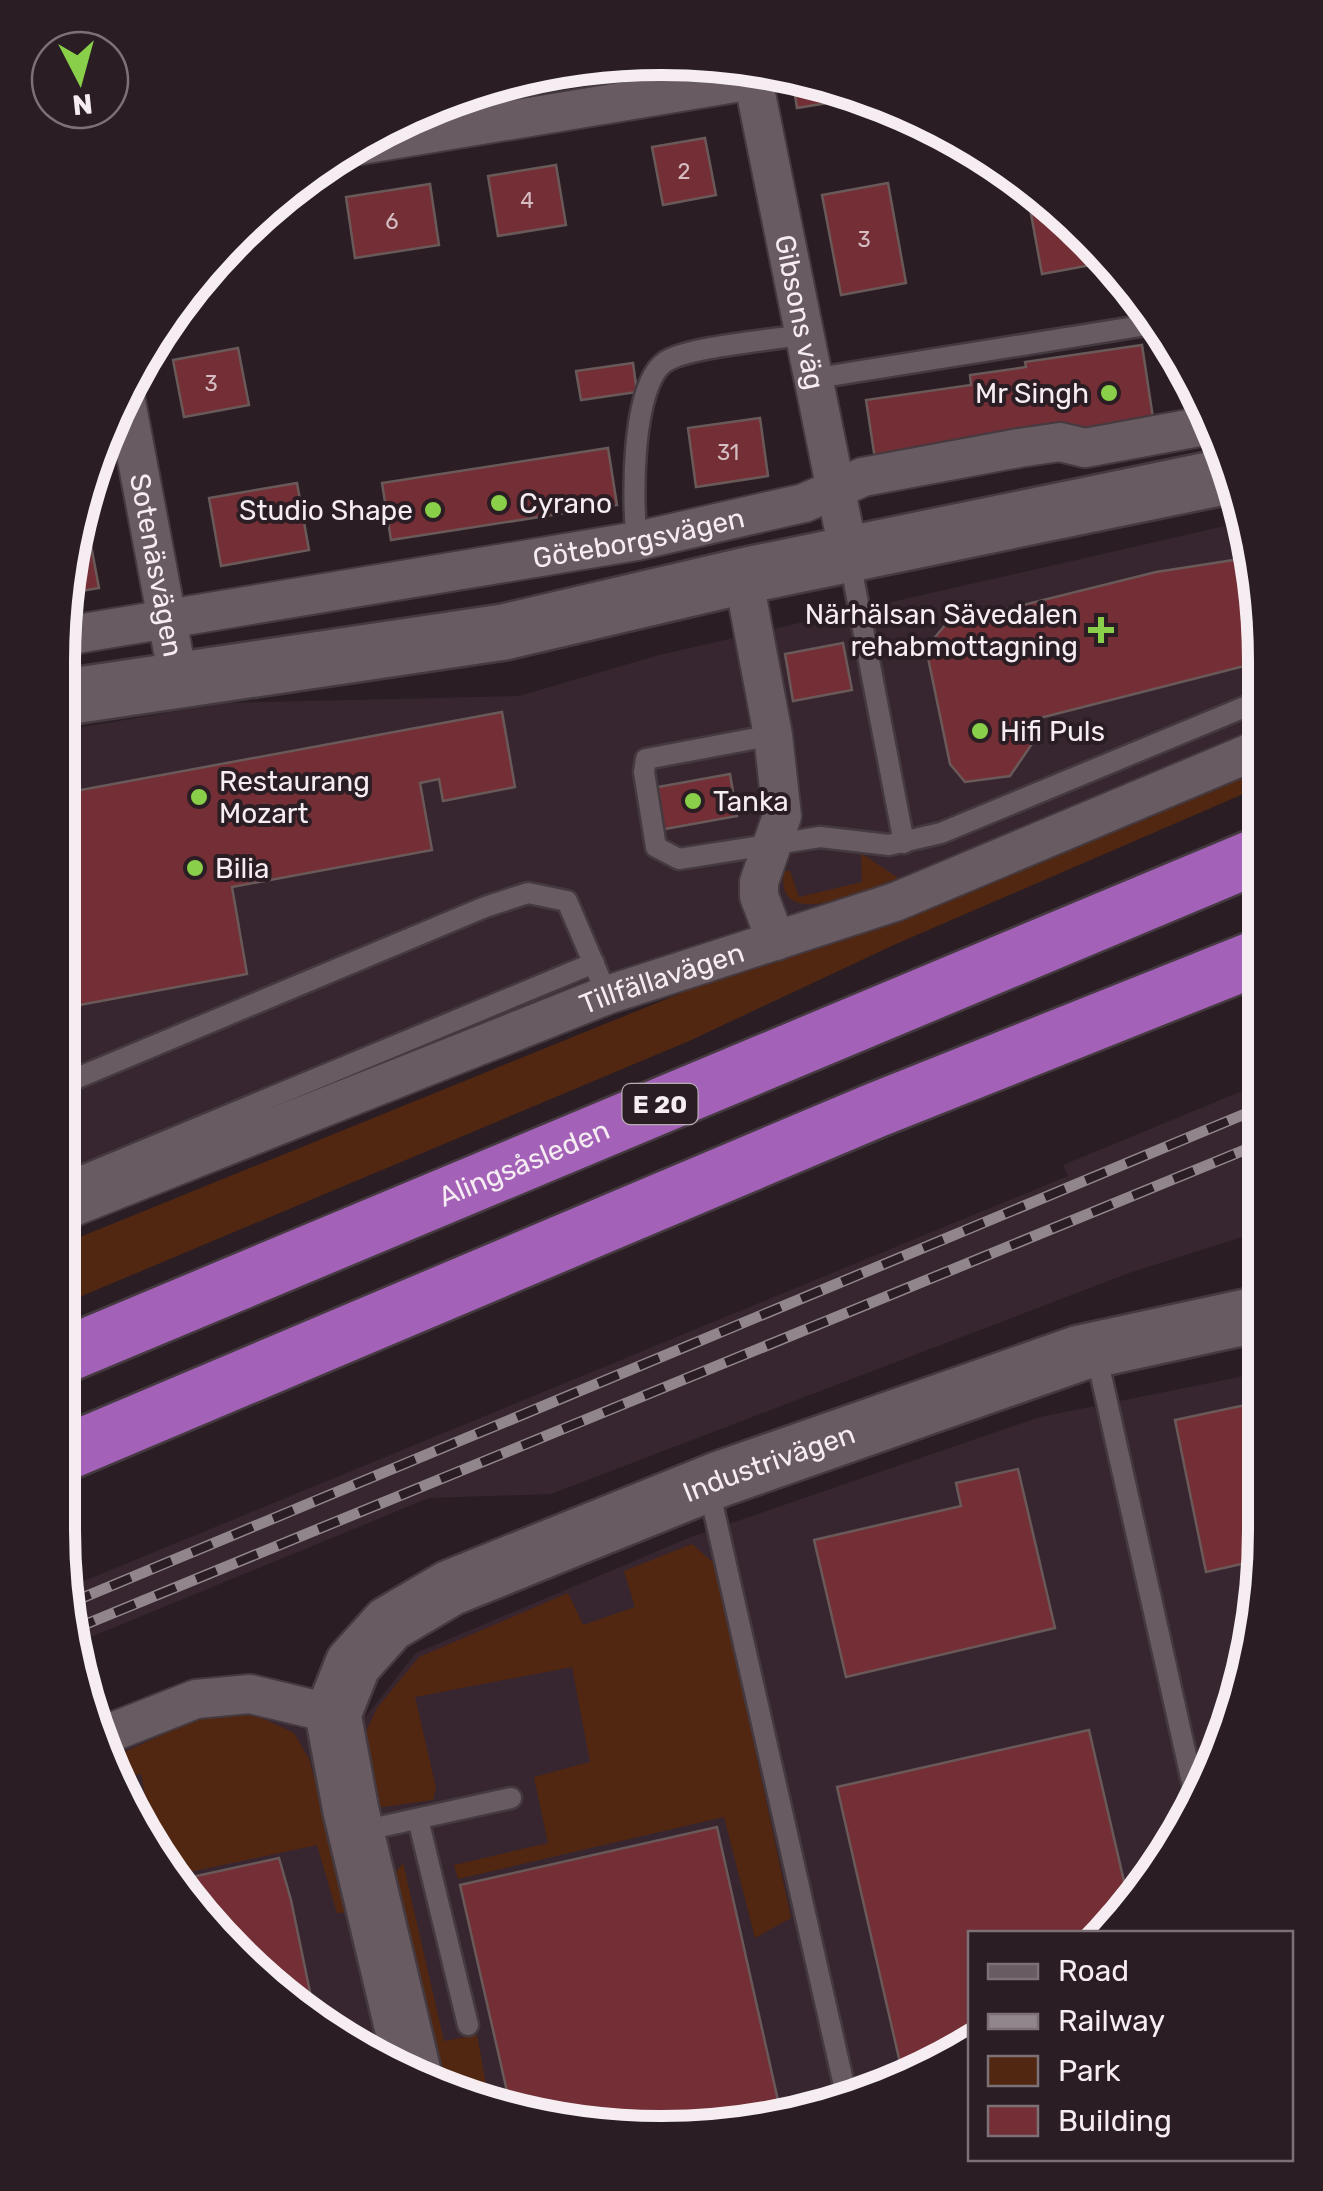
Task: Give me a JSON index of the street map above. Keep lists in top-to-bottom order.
{
  "streets": {
    "highway": ["E 20", "Alingsåsleden"],
    "street": [
      "Gibsons väg",
      "Göteborgsvägen",
      "Sotenäsvägen",
      "Tillfällavägen",
      "Industrivägen"
    ]
  },
  "crossings": [
    ["Gibsons väg", "Göteborgsvägen"],
    ["Göteborgsvägen", "Sotenäsvägen"],
    ["Göteborgsvägen", "Tillfällavägen"]
  ],
  "places": {
    "other": [
      "Mr Singh",
      "Cyrano",
      "Studio Shape",
      "Hifi Puls",
      "Restaurang Mozart",
      "Tanka",
      "Bilia"
    ],
    "health": ["Närhälsan Sävedalen rehabmottagning"]
  },
  "house_numbers": [
    "2",
    "4",
    "6",
    "3",
    "3",
    "31"
  ],
  "legend": [
    "Road",
    "Railway",
    "Park",
    "Building"
  ],
  "north": "bottom"
}
